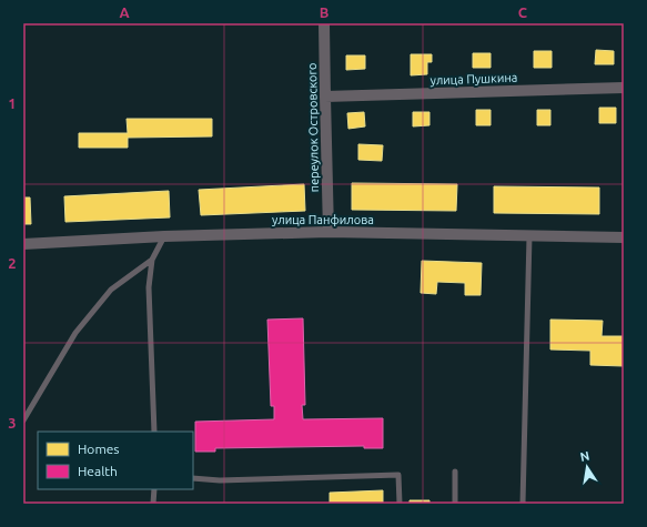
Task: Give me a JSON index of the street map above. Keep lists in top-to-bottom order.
{
  "streets": {
    "street": ["улица Пушкина", "переулок Островского", "улица Панфилова"]
  },
  "crossings": [
    ["улица Пушкина", "переулок Островского"],
    ["переулок Островского", "улица Панфилова"]
  ],
  "legend": ["Homes", "Health"],
  "north": "top",
  "grid": {
    "columns": ["A", "B", "C"],
    "rows": ["1", "2", "3"]
  }
}
